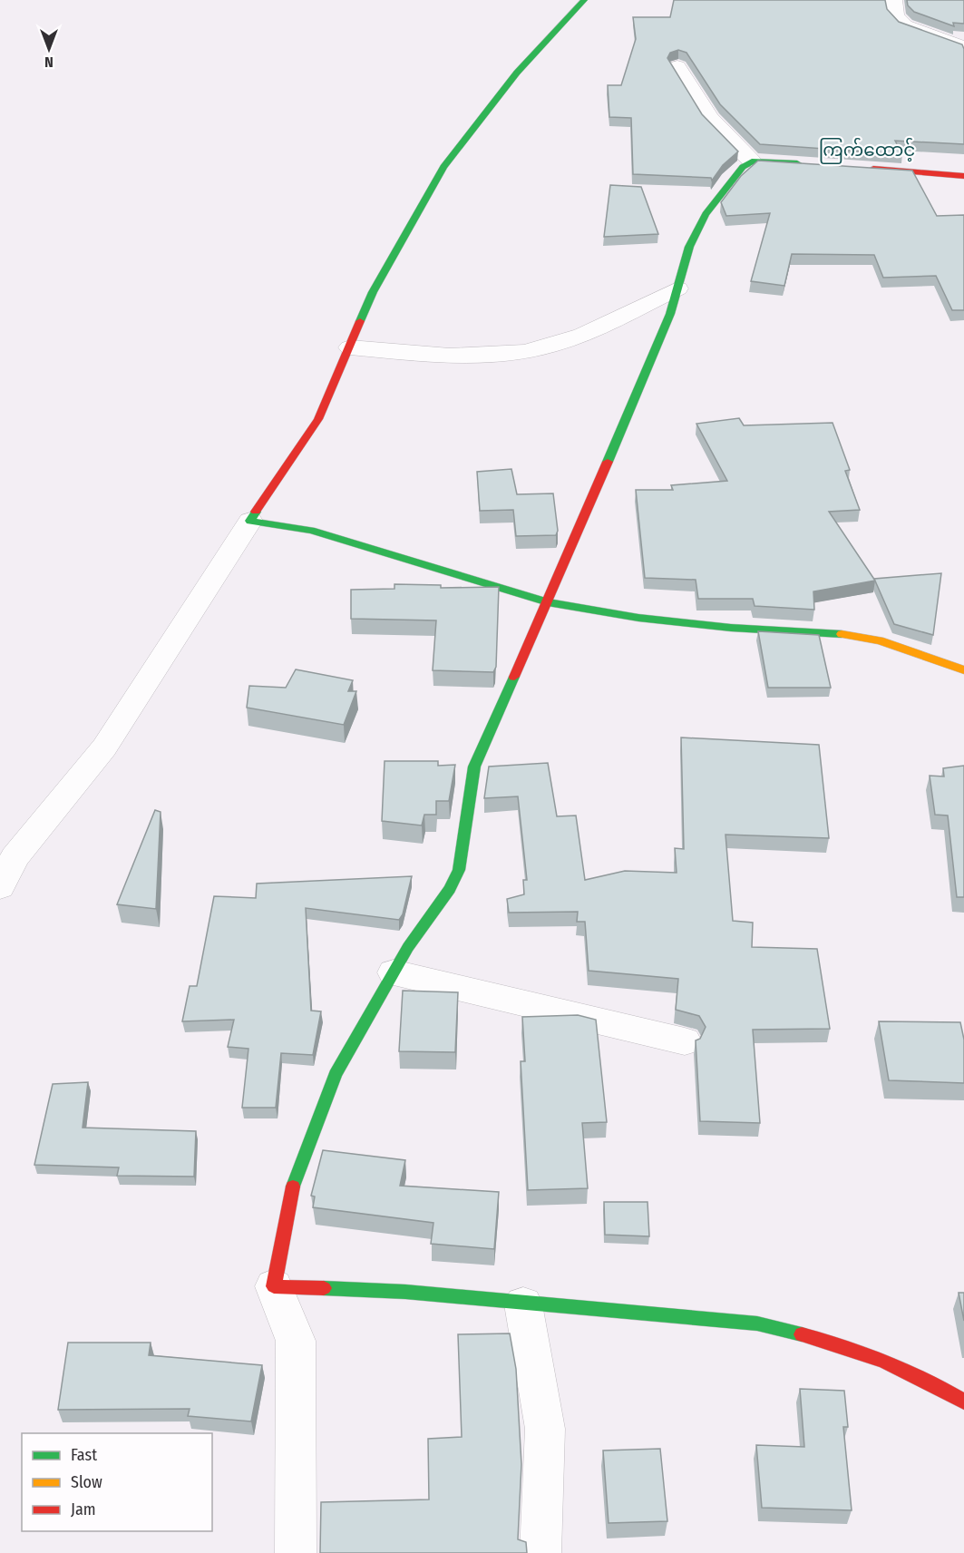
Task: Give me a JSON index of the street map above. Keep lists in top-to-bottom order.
{
  "districts": ["ကြက်ထောင့်"],
  "legend": ["Fast", "Slow", "Jam"],
  "north": "bottom"
}
